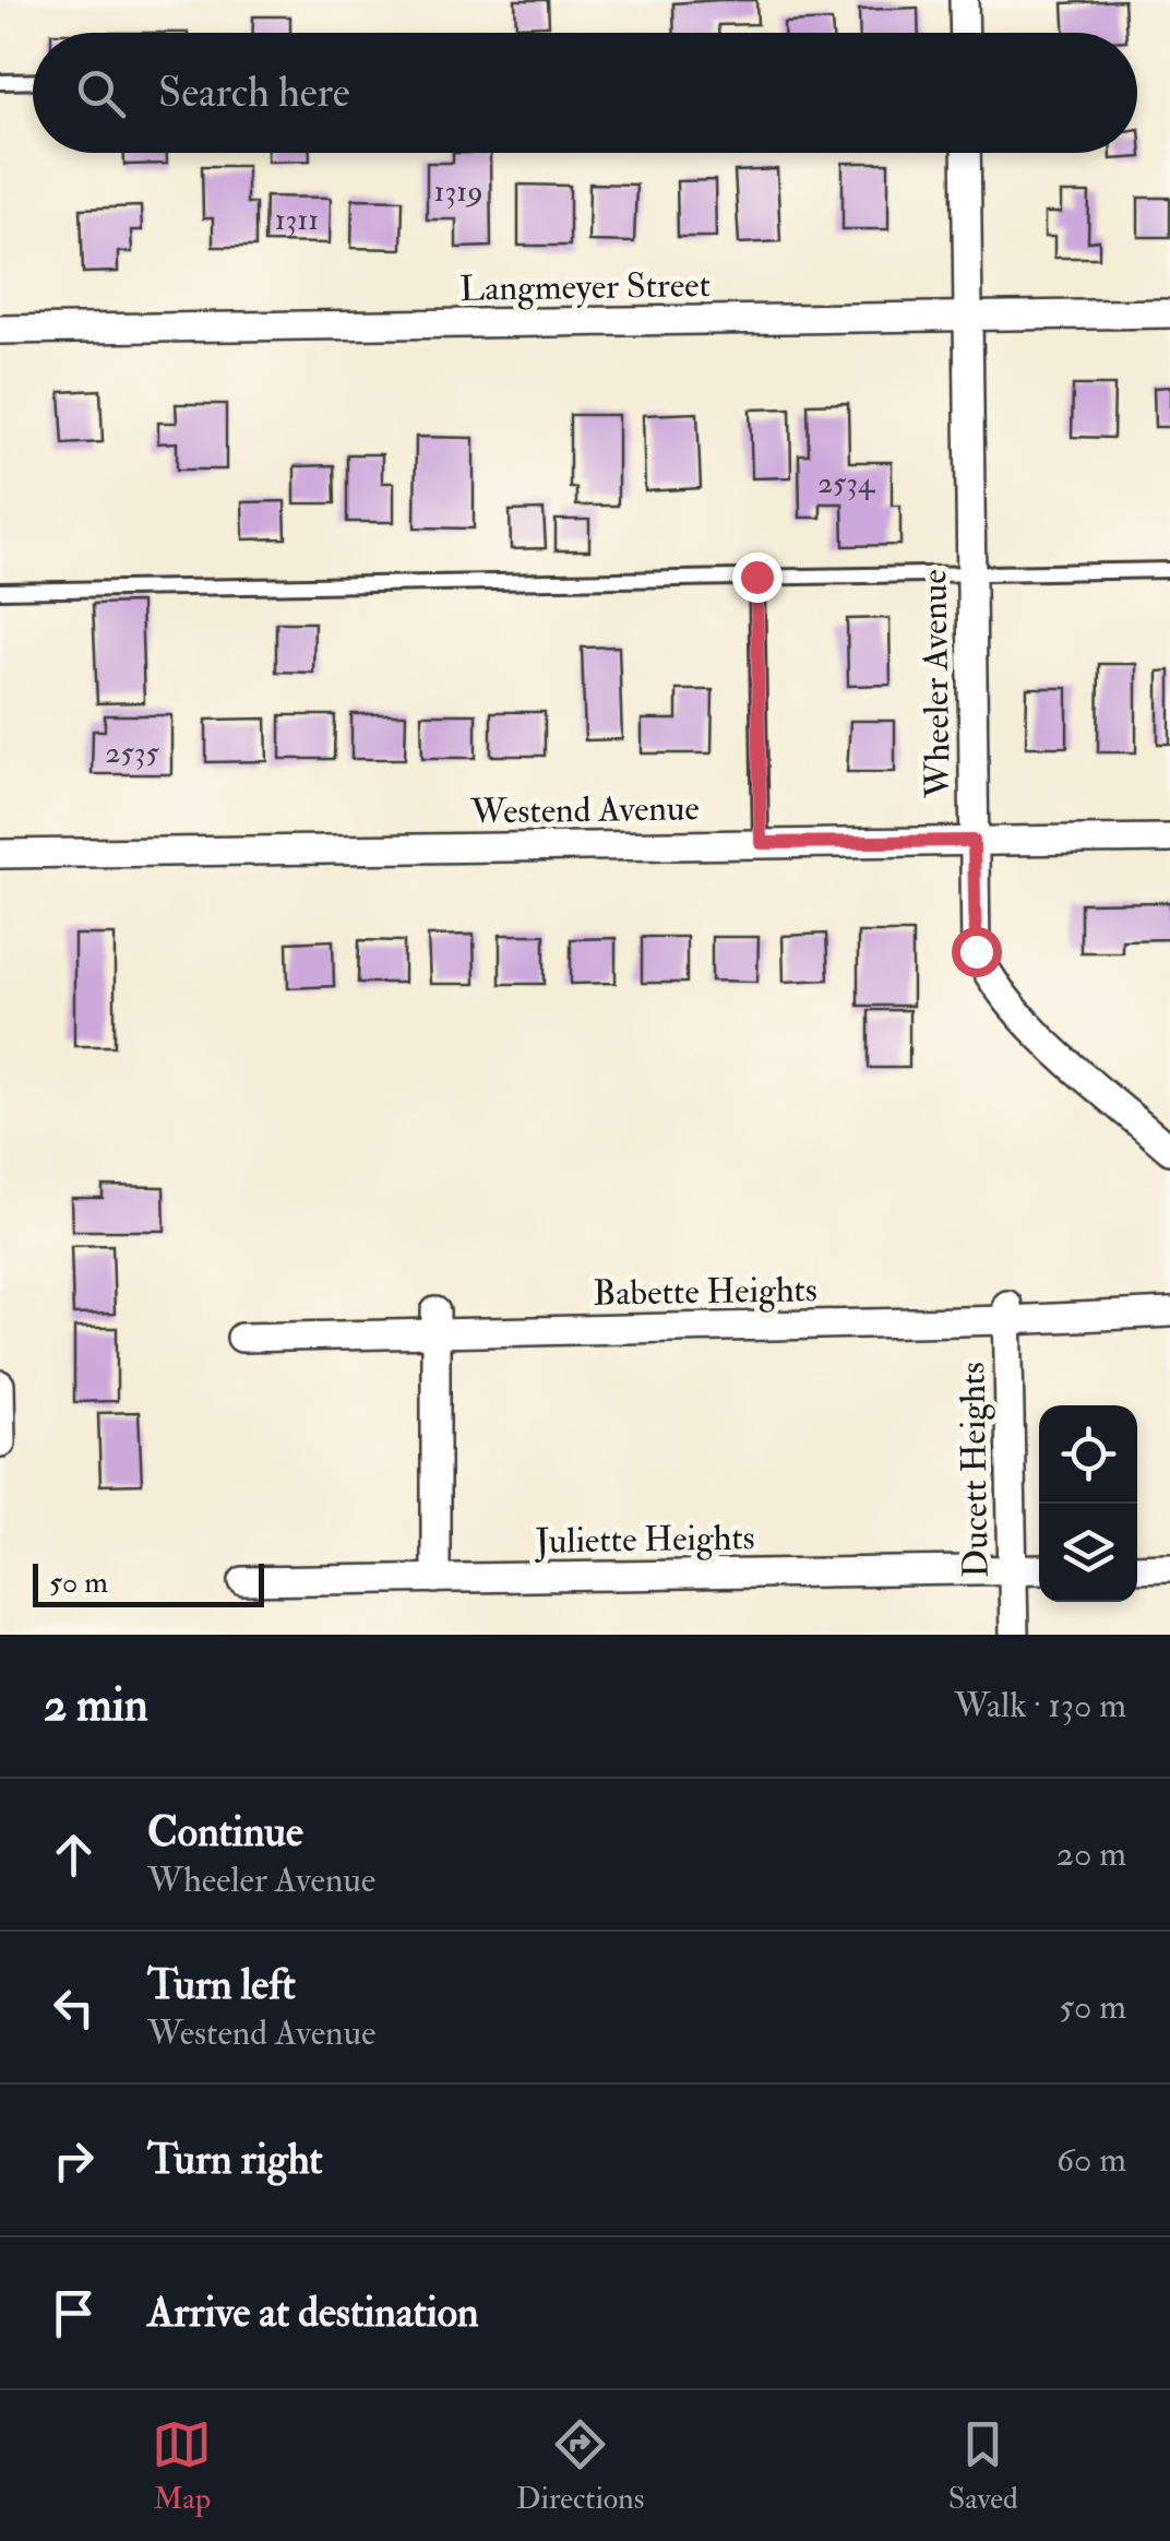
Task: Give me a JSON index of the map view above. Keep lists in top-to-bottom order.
{
  "streets": {
    "street": [
      "Langmeyer Street",
      "Wheeler Avenue",
      "Westend Avenue",
      "Babette Heights",
      "Ducett Heights",
      "Juliette Heights"
    ]
  },
  "crossings": [
    ["Langmeyer Street", "Wheeler Avenue"],
    ["Wheeler Avenue", "Westend Avenue"],
    ["Babette Heights", "Ducett Heights"],
    ["Ducett Heights", "Juliette Heights"]
  ],
  "house_numbers": [
    "1319",
    "1311",
    "2534",
    "2535"
  ],
  "scale_bar": "50 m",
  "page": {
    "search": "Search here",
    "scale": "50 m",
    "heading": ["2 min", "Walk · 130 m"],
    "list": [
      ["Continue", "Wheeler Avenue", "20 m"],
      ["Turn left", "Westend Avenue", "50 m"],
      ["Turn right", "60 m"],
      "Arrive at destination"
    ],
    "nav": ["Map", "Directions", "Saved"]
  }
}
